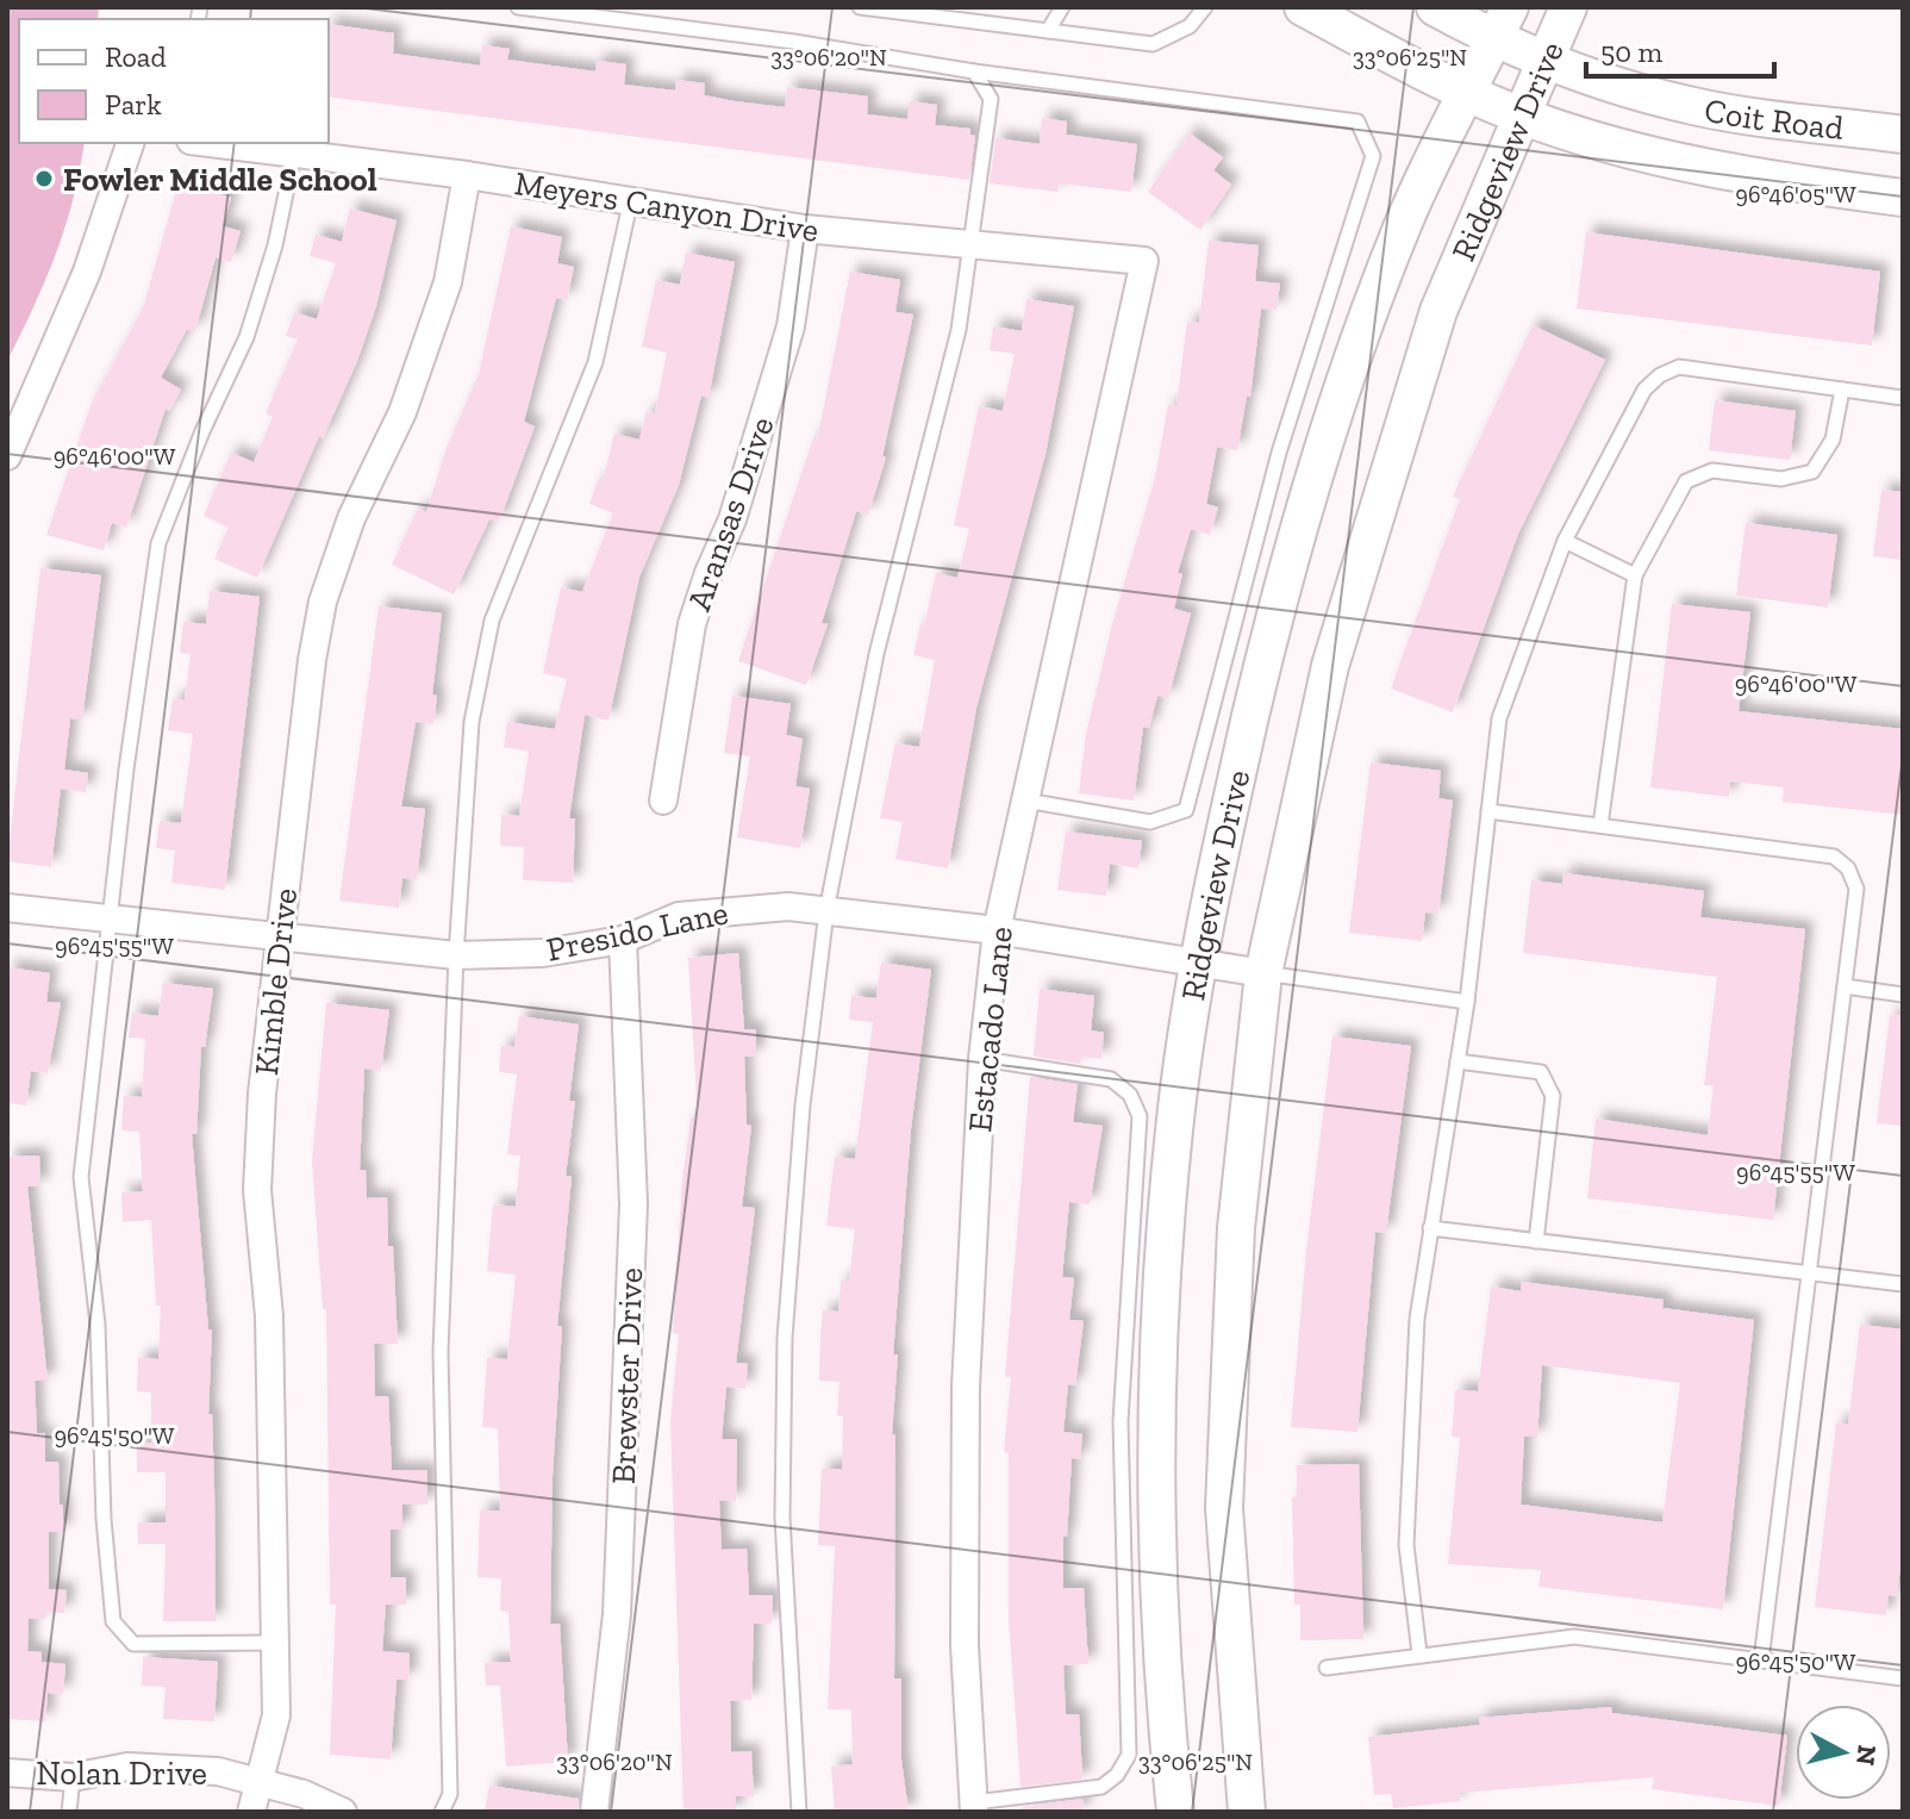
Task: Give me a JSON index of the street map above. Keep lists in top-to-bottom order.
{
  "streets": {
    "main road": ["Coit Road", "Ridgeview Drive"],
    "street": [
      "Meyers Canyon Drive",
      "Aransas Drive",
      "Presido Lane",
      "Kimble Drive",
      "Estacado Lane",
      "Brewster Drive",
      "Nolan Drive"
    ]
  },
  "crossings": [
    ["Coit Road", "Ridgeview Drive"],
    ["Ridgeview Drive", "Presido Lane"],
    ["Meyers Canyon Drive", "Aransas Drive"],
    ["Meyers Canyon Drive", "Kimble Drive"],
    ["Meyers Canyon Drive", "Estacado Lane"],
    ["Presido Lane", "Kimble Drive"],
    ["Presido Lane", "Estacado Lane"],
    ["Presido Lane", "Brewster Drive"],
    ["Kimble Drive", "Nolan Drive"]
  ],
  "places": ["Fowler Middle School"],
  "legend": ["Road", "Park"],
  "scale_bar": "50 m",
  "north": "right",
  "coordinates": [
    "33°06'20\"N",
    "33°06'25\"N",
    "96°46'05\"W",
    "96°46'00\"W",
    "96°45'55\"W",
    "96°45'50\"W"
  ]
}
